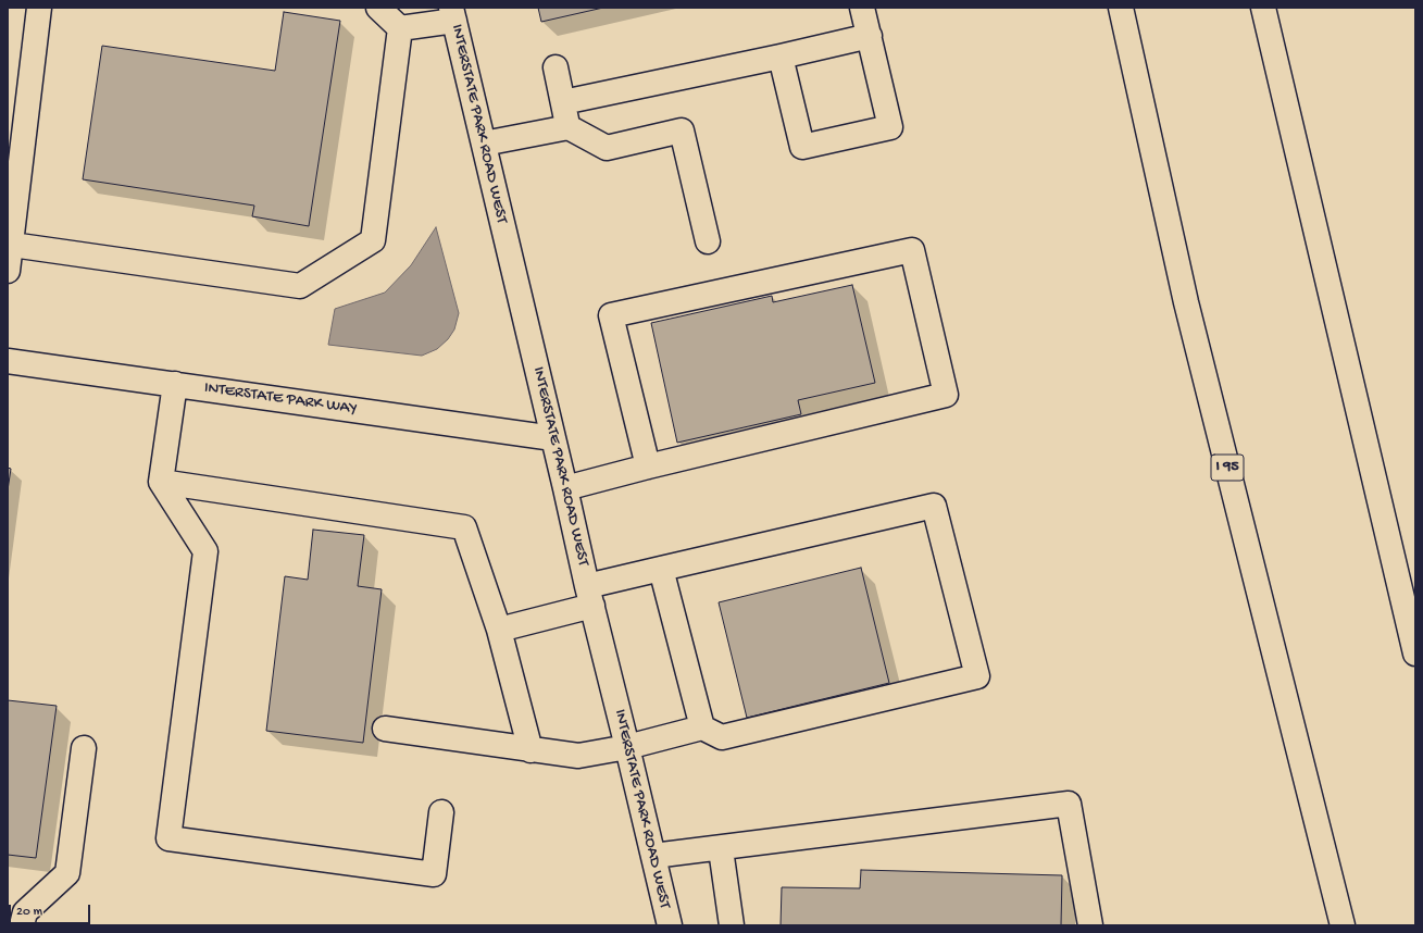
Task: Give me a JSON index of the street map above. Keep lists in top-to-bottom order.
{
  "streets": {
    "main road": ["INTERSTATE PARK ROAD WEST", "INTERSTATE PARK WAY", "I 95"]
  },
  "crossings": [
    ["INTERSTATE PARK ROAD WEST", "INTERSTATE PARK WAY"]
  ],
  "scale_bar": "20 m"
}
